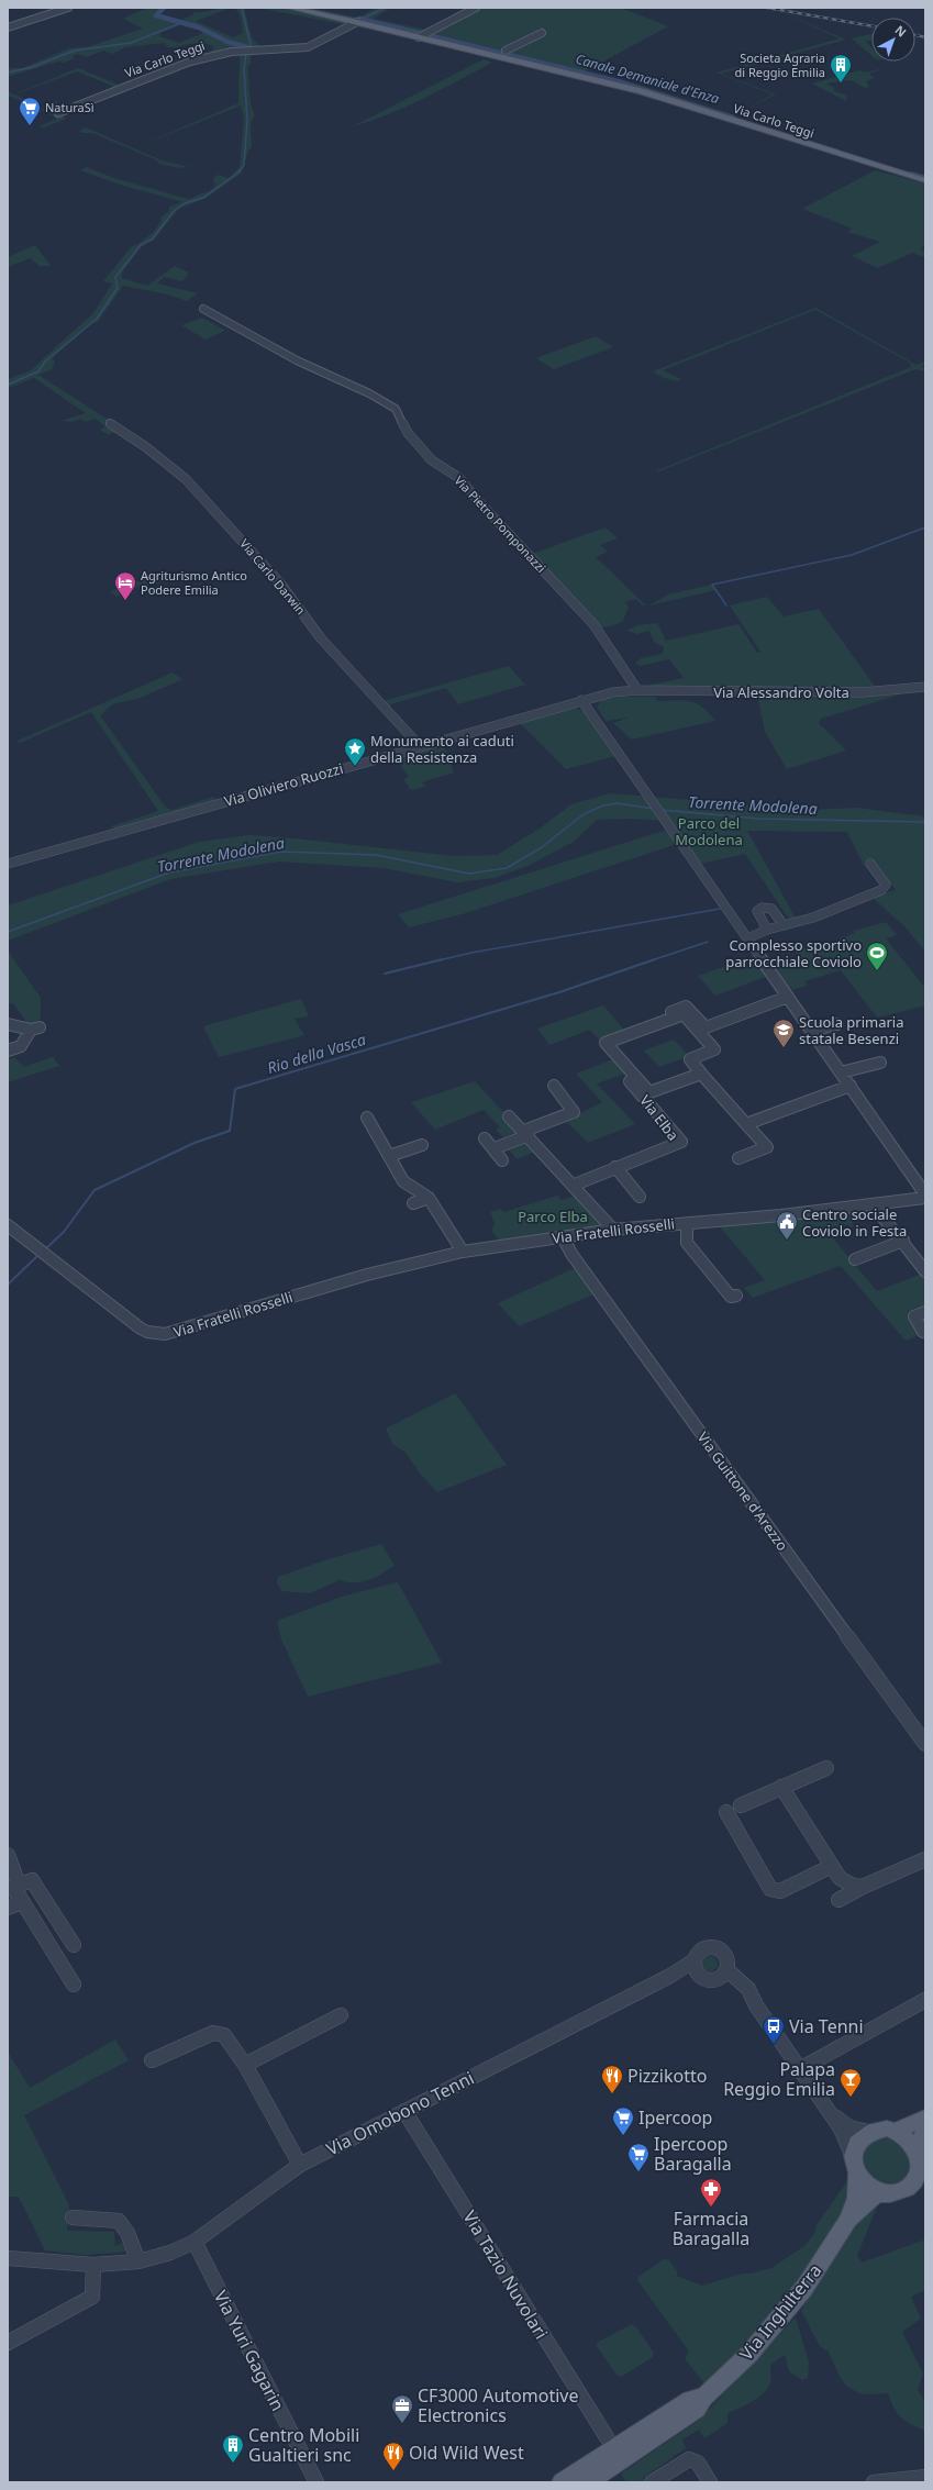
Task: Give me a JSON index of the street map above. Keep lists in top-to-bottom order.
{
  "streets": {
    "main road": ["Via Carlo Teggi", "Via Inghilterra"],
    "street": [
      "Via Pietro Pomponazzi",
      "Via Carlo Darwin",
      "Via Alessandro Volta",
      "Via Oliviero Ruozzi",
      "Via Elba",
      "Via Fratelli Rosselli",
      "Via Guittone d'Arezzo",
      "Via Omobono Tenni",
      "Via Tazio Nuvolari",
      "Via Yuri Gagarin"
    ]
  },
  "crossings": [
    ["Via Pietro Pomponazzi", "Via Alessandro Volta"],
    ["Via Pietro Pomponazzi", "Via Oliviero Ruozzi"],
    ["Via Carlo Darwin", "Via Oliviero Ruozzi"],
    ["Via Alessandro Volta", "Via Oliviero Ruozzi"],
    ["Via Fratelli Rosselli", "Via Guittone d'Arezzo"],
    ["Via Omobono Tenni", "Via Tazio Nuvolari"],
    ["Via Omobono Tenni", "Via Inghilterra"],
    ["Via Omobono Tenni", "Via Yuri Gagarin"]
  ],
  "water": ["Canale Demaniale d'Enza", "Torrente Modolena", "Rio della Vasca"],
  "parks": ["Parco del Modolena", "Parco Elba"],
  "places": {
    "building": ["Societa Agraria di Reggio Emilia", "Centro Mobili Gualtieri snc"],
    "supermarket": ["NaturaSì", "Ipercoop", "Ipercoop Baragalla"],
    "hotel": ["Agriturismo Antico Podere Emilia"],
    "place": ["Monumento ai caduti della Resistenza"],
    "sports": ["Complesso sportivo parrocchiale Coviolo"],
    "school or university": ["Scuola primaria statale Besenzi"],
    "public building": ["Centro sociale Coviolo in Festa"],
    "bus stop": ["Via Tenni"],
    "restaurant": ["Pizzikotto", "Old Wild West"],
    "bar": ["Palapa Reggio Emilia"],
    "pharmacy": ["Farmacia Baragalla"],
    "office": ["CF3000 Automotive Electronics"]
  },
  "north": "top right"
}
